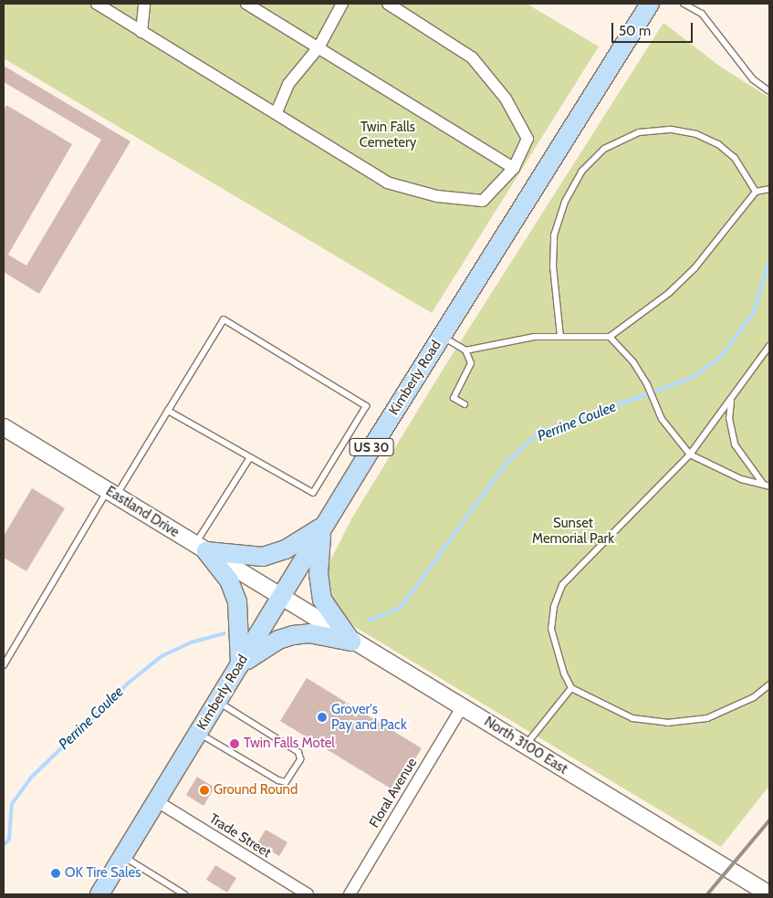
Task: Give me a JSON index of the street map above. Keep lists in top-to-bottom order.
{
  "streets": {
    "main road": [
      "Kimberly Road",
      "US 30",
      "Eastland Drive",
      "North 3100 East"
    ],
    "street": ["Floral Avenue", "Trade Street"]
  },
  "crossings": [
    ["Kimberly Road", "Eastland Drive"],
    ["Kimberly Road", "North 3100 East"],
    ["Kimberly Road", "Trade Street"],
    ["Eastland Drive", "North 3100 East"],
    ["North 3100 East", "Floral Avenue"]
  ],
  "water": ["Perrine Coulee"],
  "parks": ["Twin Falls Cemetery", "Sunset Memorial Park"],
  "places": [
    "Grover's Pay and Pack",
    "Twin Falls Motel",
    "Ground Round",
    "OK Tire Sales"
  ],
  "scale_bar": "50 m"
}
